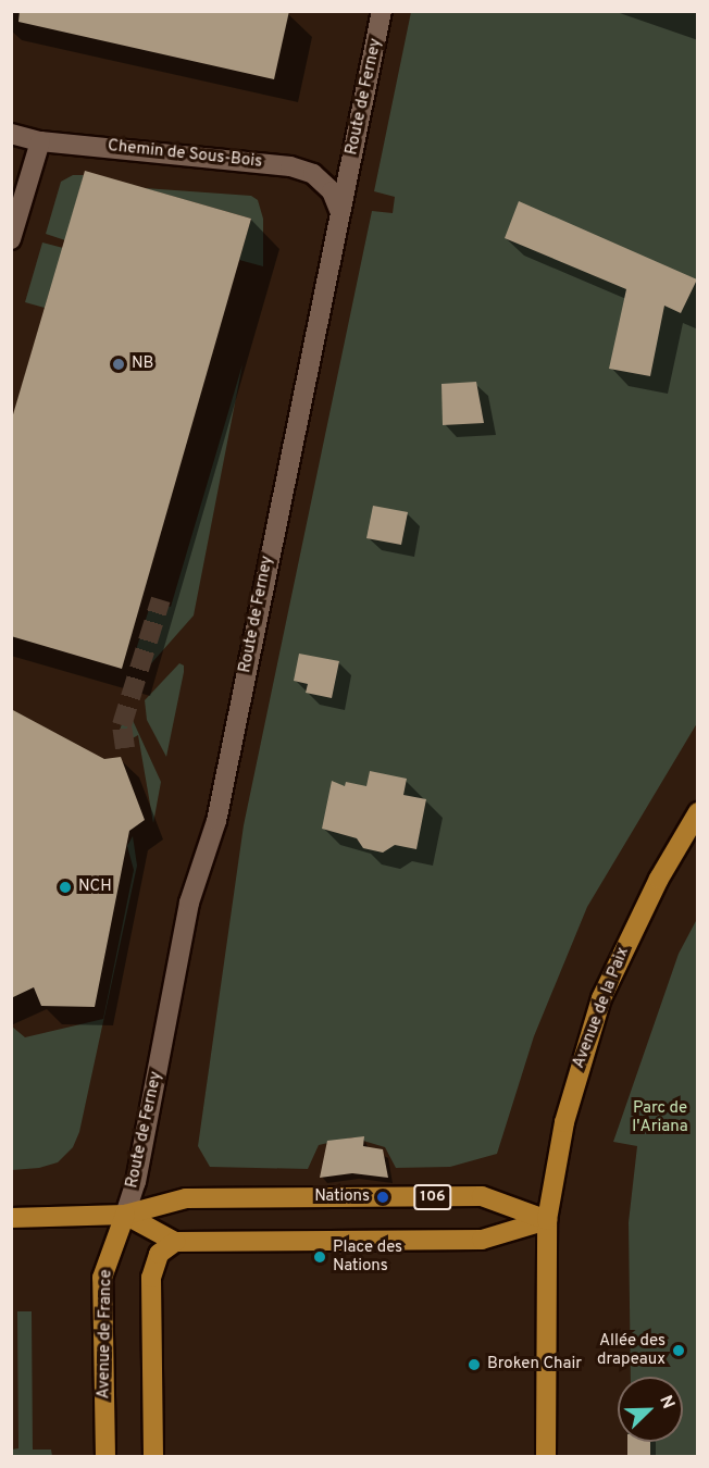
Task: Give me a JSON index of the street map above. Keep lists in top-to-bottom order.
{
  "streets": {
    "main road": ["Avenue de la Paix", "106", "Avenue de France"],
    "street": ["Route de Ferney", "Chemin de Sous-Bois"]
  },
  "crossings": [
    ["Route de Ferney", "Chemin de Sous-Bois"],
    ["Route de Ferney", "106"],
    ["Route de Ferney", "Avenue de France"],
    ["Avenue de la Paix", "106"],
    ["106", "Avenue de France"]
  ],
  "parks": ["Parc de l'Ariana"],
  "places": [
    "NB",
    "NCH",
    "Nations",
    "Place des Nations",
    "Allée des drapeaux",
    "Broken Chair"
  ],
  "north": "top right"
}
